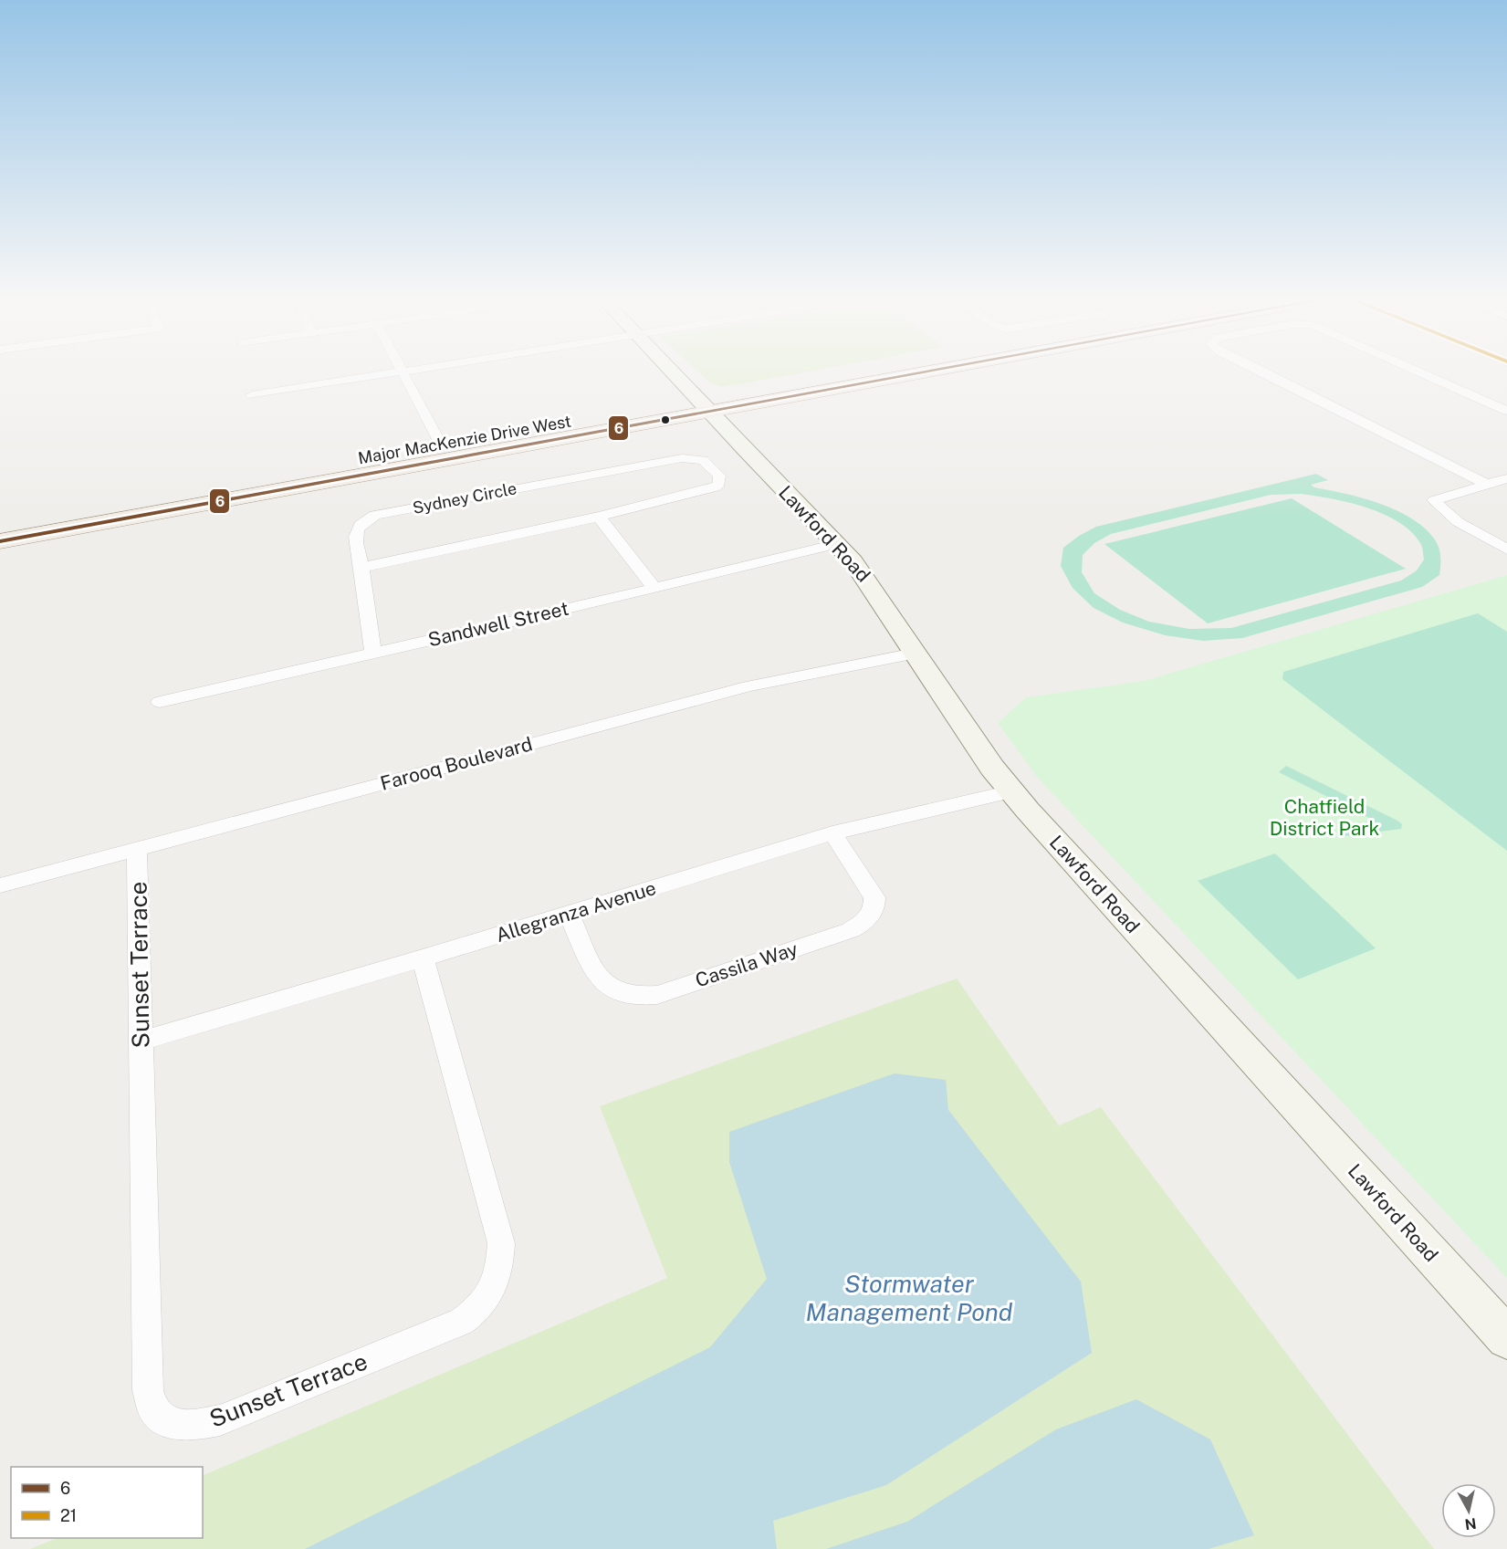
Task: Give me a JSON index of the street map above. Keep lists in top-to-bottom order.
{
  "streets": {
    "main road": ["Major MacKenzie Drive West"],
    "street": [
      "Sydney Circle",
      "Lawford Road",
      "Sandwell Street",
      "Farooq Boulevard",
      "Allegranza Avenue",
      "Sunset Terrace",
      "Cassila Way"
    ]
  },
  "crossings": [
    ["Major MacKenzie Drive West", "Lawford Road"],
    ["Lawford Road", "Sandwell Street"],
    ["Lawford Road", "Farooq Boulevard"],
    ["Lawford Road", "Allegranza Avenue"],
    ["Farooq Boulevard", "Sunset Terrace"],
    ["Allegranza Avenue", "Sunset Terrace"],
    ["Allegranza Avenue", "Cassila Way"]
  ],
  "water": ["Stormwater Management Pond"],
  "parks": ["Chatfield District Park"],
  "lines": ["transit line 6"],
  "legend": ["6", "21"],
  "north": "bottom"
}
